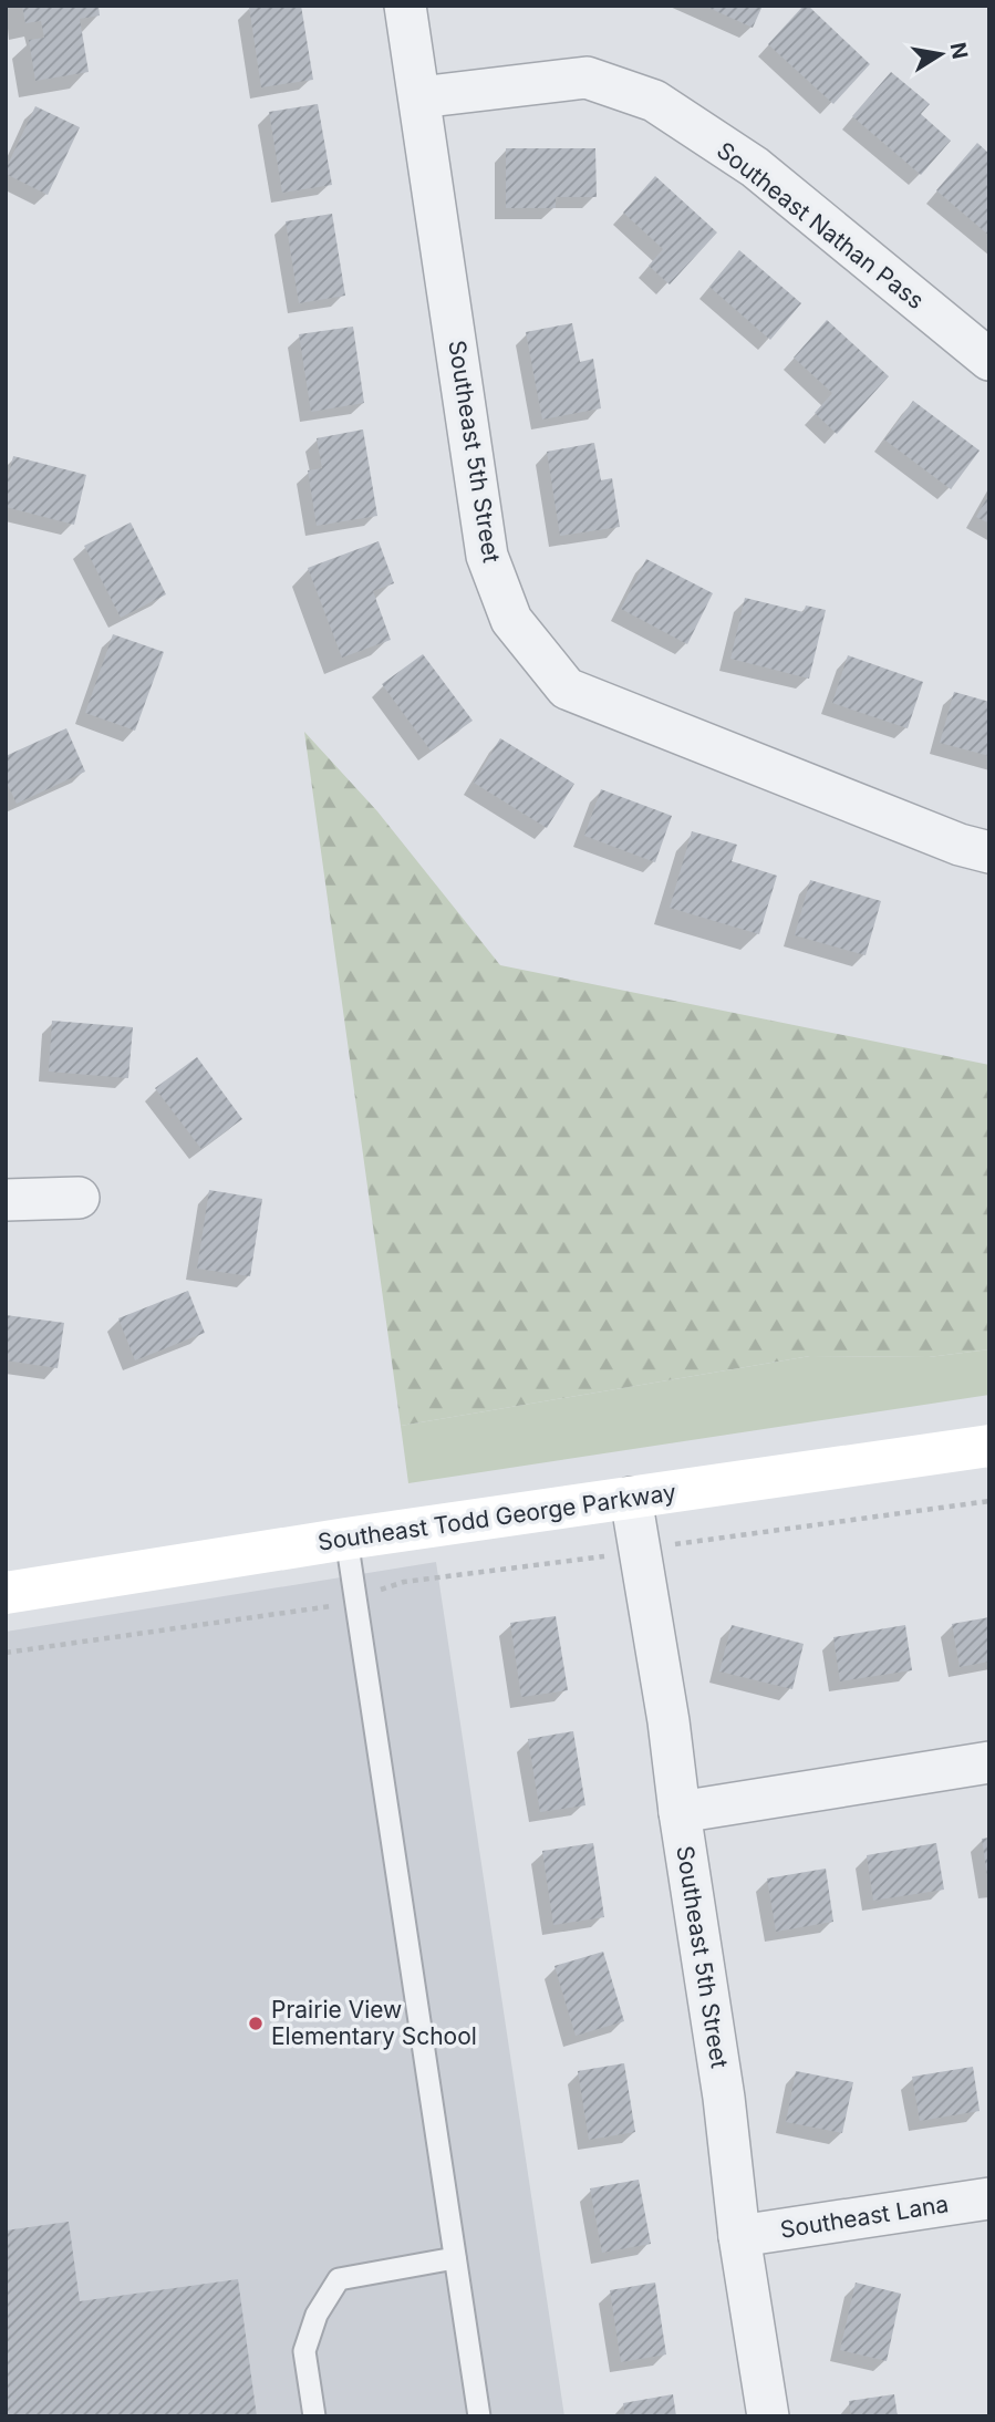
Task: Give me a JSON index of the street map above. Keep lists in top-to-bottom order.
{
  "streets": {
    "main road": ["Southeast Todd George Parkway"],
    "street": ["Southeast Nathan Pass", "Southeast 5th Street", "Southeast Lana"]
  },
  "crossings": [
    ["Southeast Nathan Pass", "Southeast 5th Street"],
    ["Southeast 5th Street", "Southeast Todd George Parkway"],
    ["Southeast 5th Street", "Southeast Lana"]
  ],
  "places": ["Prairie View Elementary School"],
  "north": "right"
}
